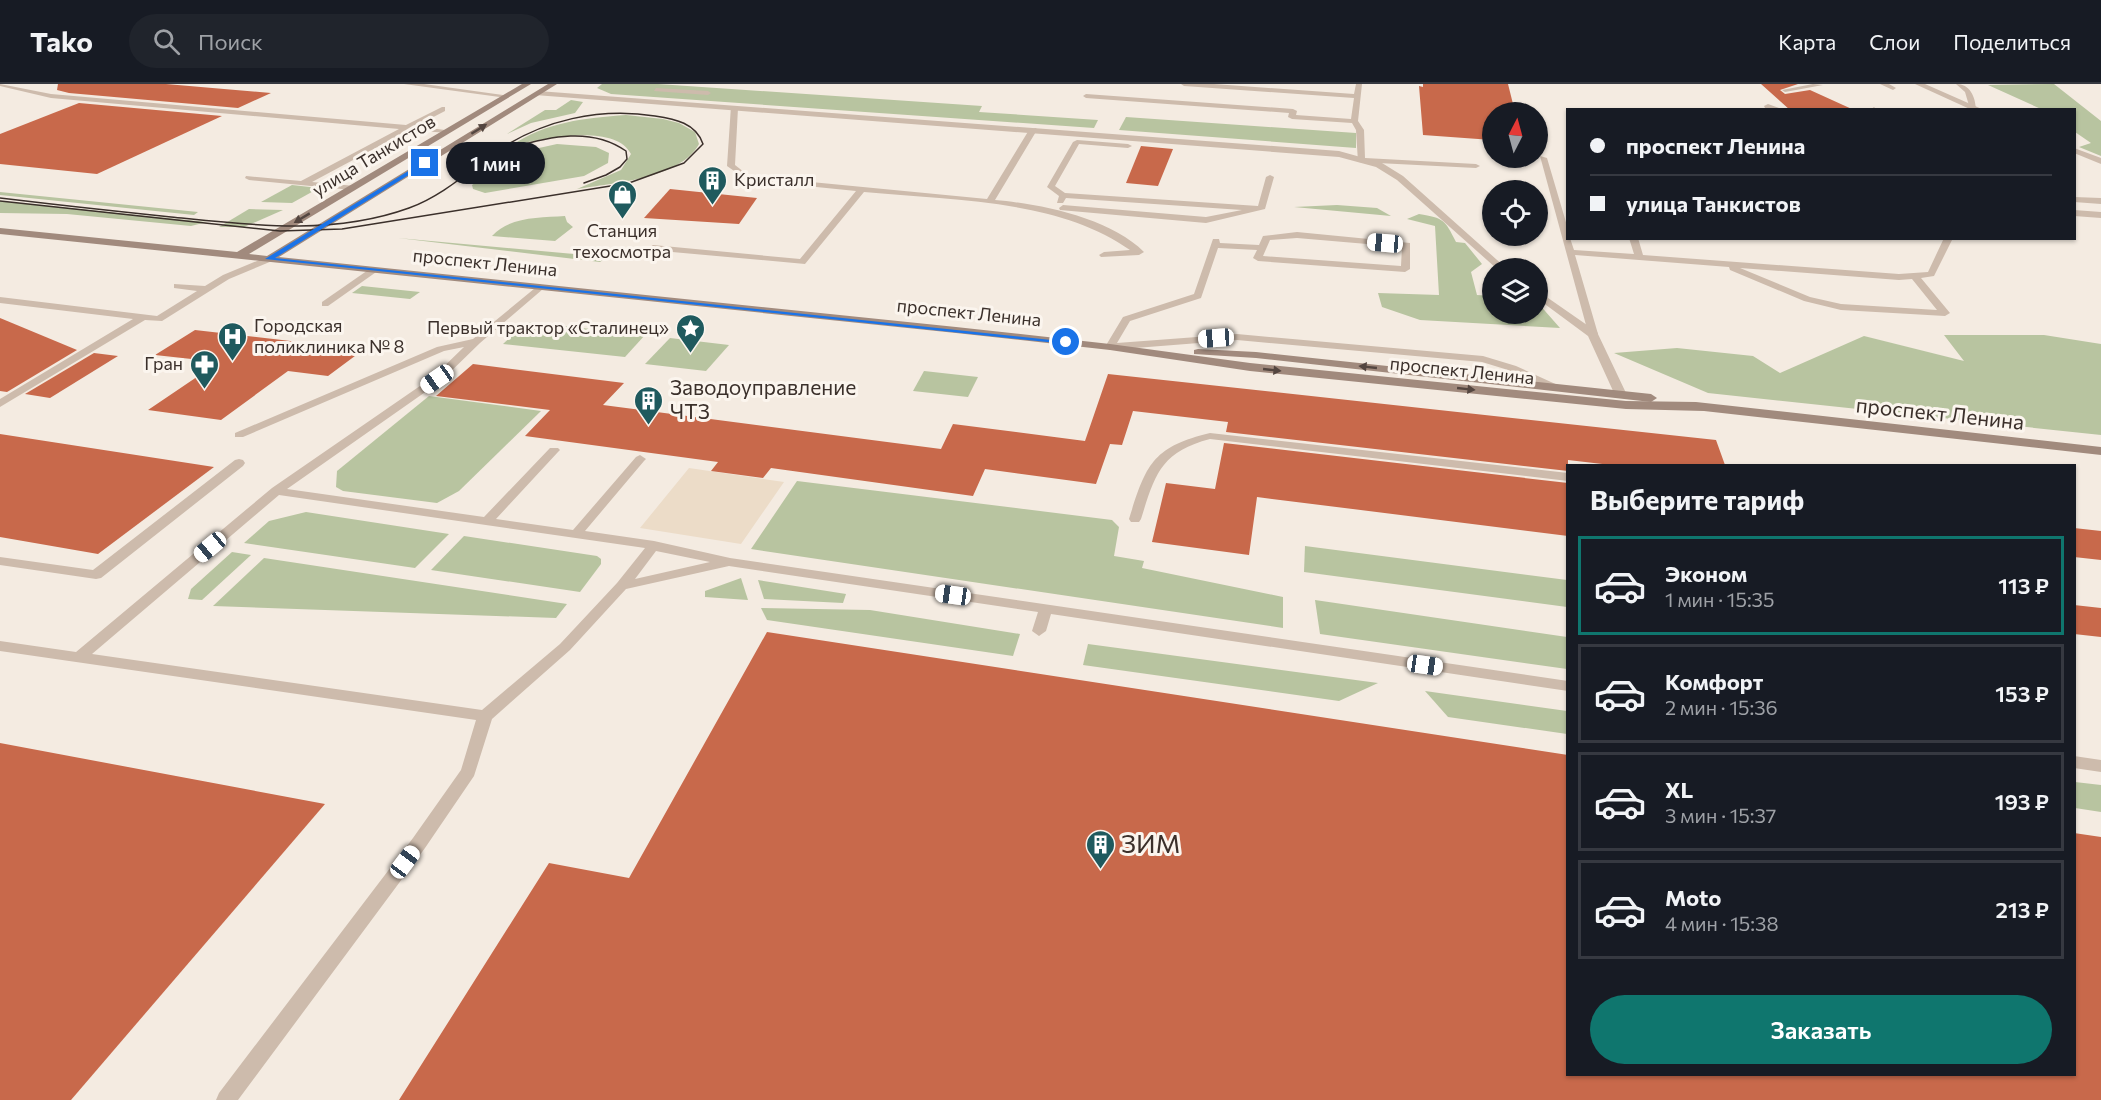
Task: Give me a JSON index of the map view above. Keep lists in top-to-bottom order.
{
  "streets": {
    "street": ["улица Танкистов", "проспект Ленина"]
  },
  "crossings": [
    ["улица Танкистов", "проспект Ленина"]
  ],
  "places": {
    "building": ["Кристалл", "Заводоуправление ЧТЗ", "ЗИМ"],
    "shop": ["Станция техосмотра"],
    "place": ["Первый трактор «Сталинец»"],
    "hospital": ["Городская поликлиника № 8"],
    "pharmacy": ["Гран"]
  },
  "north": "top",
  "page": {
    "header": "Tako",
    "search": "Поиск",
    "nav": ["Карта", "Слои", "Поделиться"],
    "banner": ["проспект Ленина", "улица Танкистов"],
    "bubble": "1 мин",
    "heading": "Выберите тариф",
    "list": [
      {
        "name": "Эконом",
        "note": "1 мин · 15:35",
        "value": "113 ₽"
      },
      {
        "name": "Комфорт",
        "note": "2 мин · 15:36",
        "value": "153 ₽"
      },
      {
        "name": "XL",
        "note": "3 мин · 15:37",
        "value": "193 ₽"
      },
      {
        "name": "Moto",
        "note": "4 мин · 15:38",
        "value": "213 ₽"
      }
    ],
    "buttons": "Заказать"
  }
}
